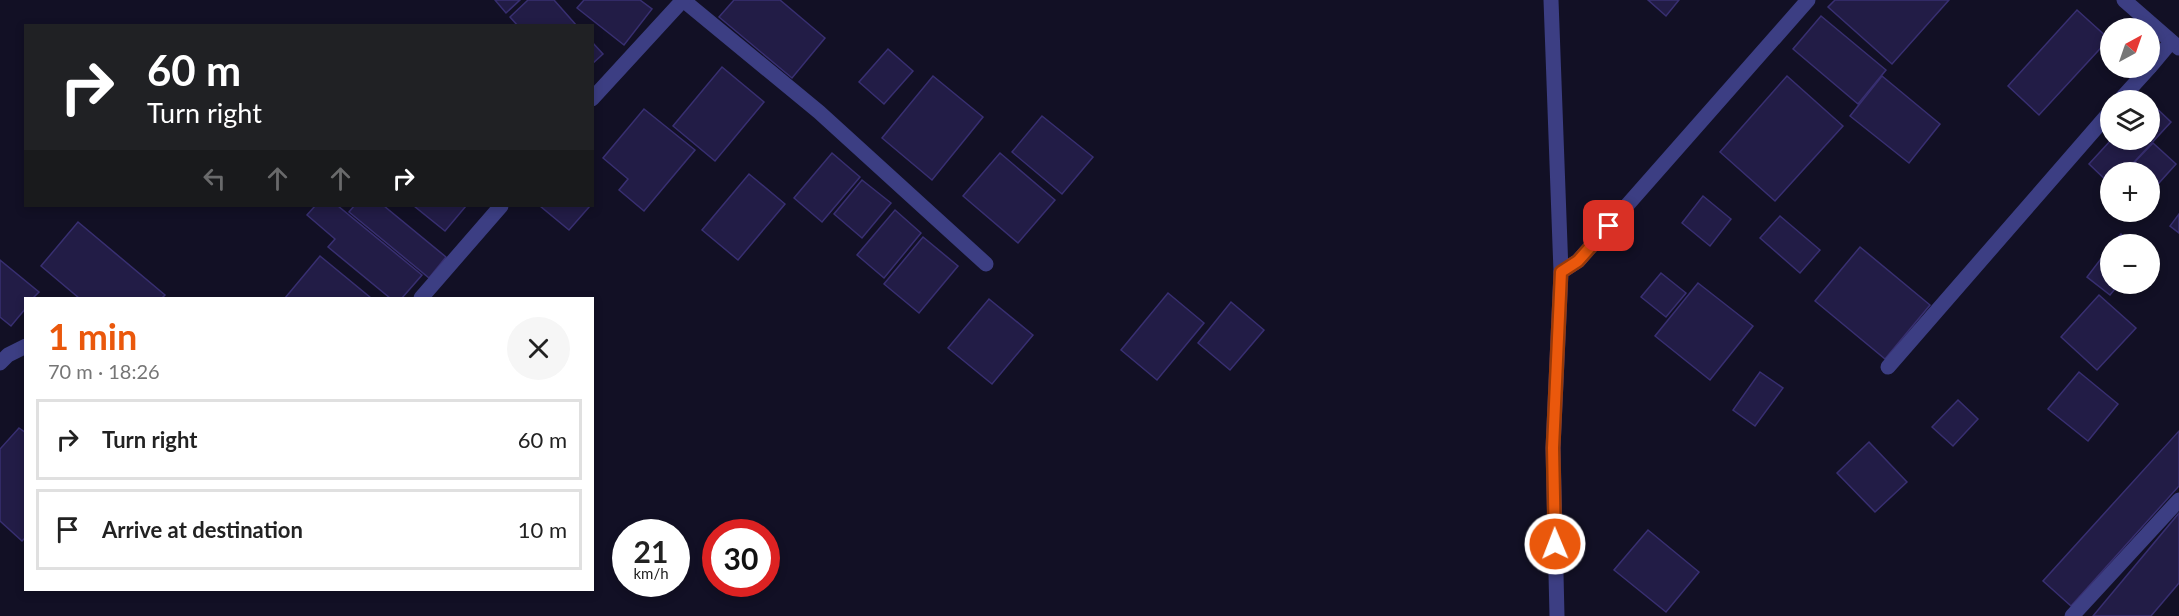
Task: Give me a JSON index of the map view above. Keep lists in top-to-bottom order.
{
  "north": "top right",
  "page": {
    "map_buttons": ["+", "−"],
    "turn": ["60 m", "Turn right"],
    "heading": ["1 min", "70 m · 18:26"],
    "list": [
      {
        "name": "Turn right",
        "value": "60 m"
      },
      {
        "name": "Arrive at destination",
        "value": "10 m"
      }
    ],
    "speed": "21 km/h",
    "limit": "30"
  }
}
